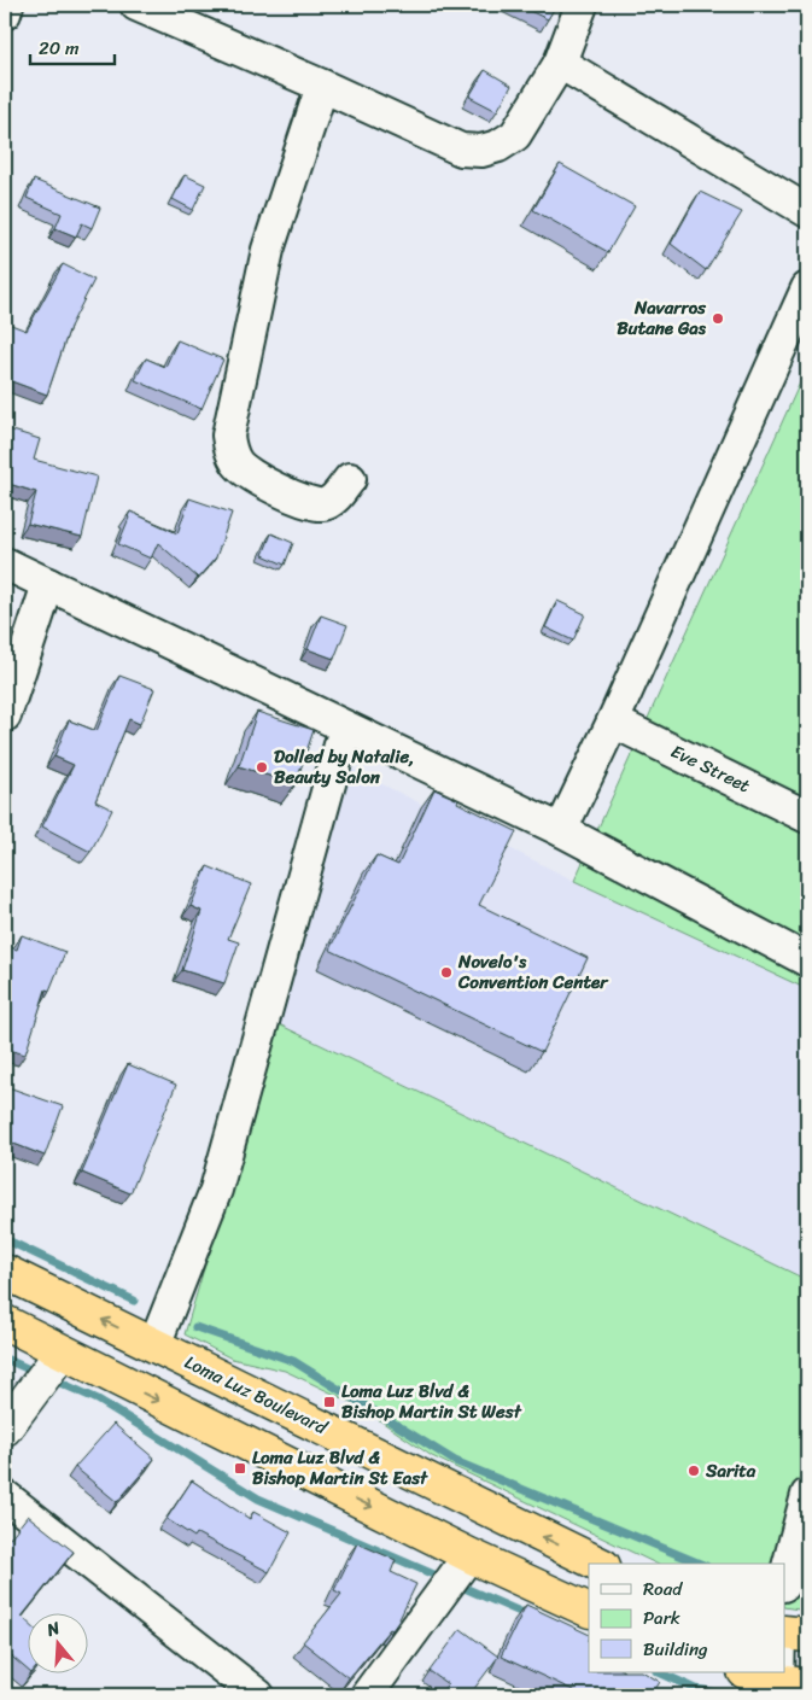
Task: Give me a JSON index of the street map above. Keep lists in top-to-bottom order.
{
  "streets": {
    "highway": ["Loma Luz Boulevard"],
    "street": ["Eve Street"]
  },
  "places": {
    "other": [
      "Navarros Butane Gas",
      "Dolled by Natalie, Beauty Salon",
      "Novelo's Convention Center",
      "Sarita"
    ],
    "transit": ["Loma Luz Blvd & Bishop Martin St West", "Loma Luz Blvd & Bishop Martin St East"]
  },
  "legend": ["Road", "Park", "Building"],
  "scale_bar": "20 m",
  "north": "top"
}
